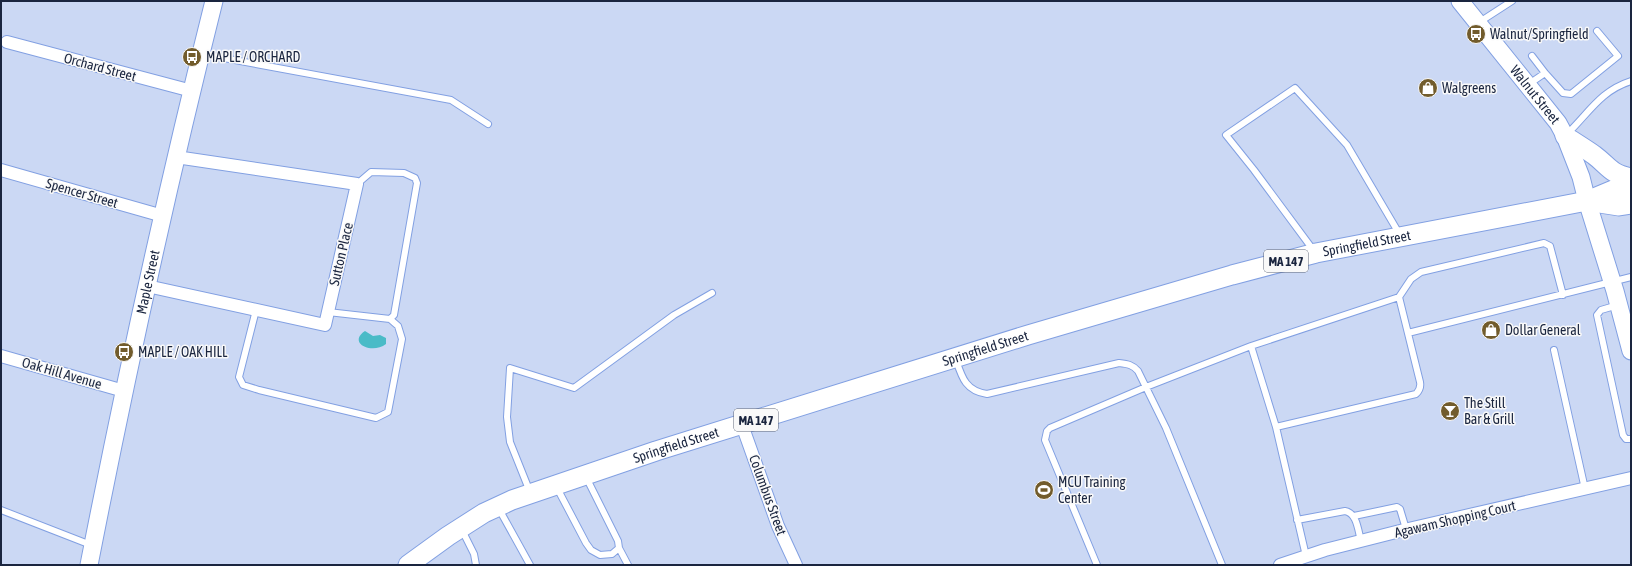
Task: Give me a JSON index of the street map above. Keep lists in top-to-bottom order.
{
  "streets": {
    "main road": [
      "Walnut Street",
      "Springfield Street",
      "MA 147",
      "Maple Street"
    ],
    "street": [
      "Orchard Street",
      "Spencer Street",
      "Sutton Place",
      "Oak Hill Avenue",
      "Columbus Street",
      "Agawam Shopping Court"
    ]
  },
  "crossings": [
    ["Orchard Street", "Maple Street"],
    ["Walnut Street", "Springfield Street"],
    ["Spencer Street", "Maple Street"],
    ["Springfield Street", "Columbus Street"],
    ["Sutton Place", "Maple Street"],
    ["Maple Street", "Oak Hill Avenue"]
  ],
  "places": {
    "bus stop": ["Walnut/Springfield", "MAPLE / ORCHARD", "MAPLE / OAK HILL"],
    "shop": ["Walgreens", "Dollar General"],
    "bar": ["The Still Bar & Grill"],
    "sports": ["MCU Training Center"]
  }
}
